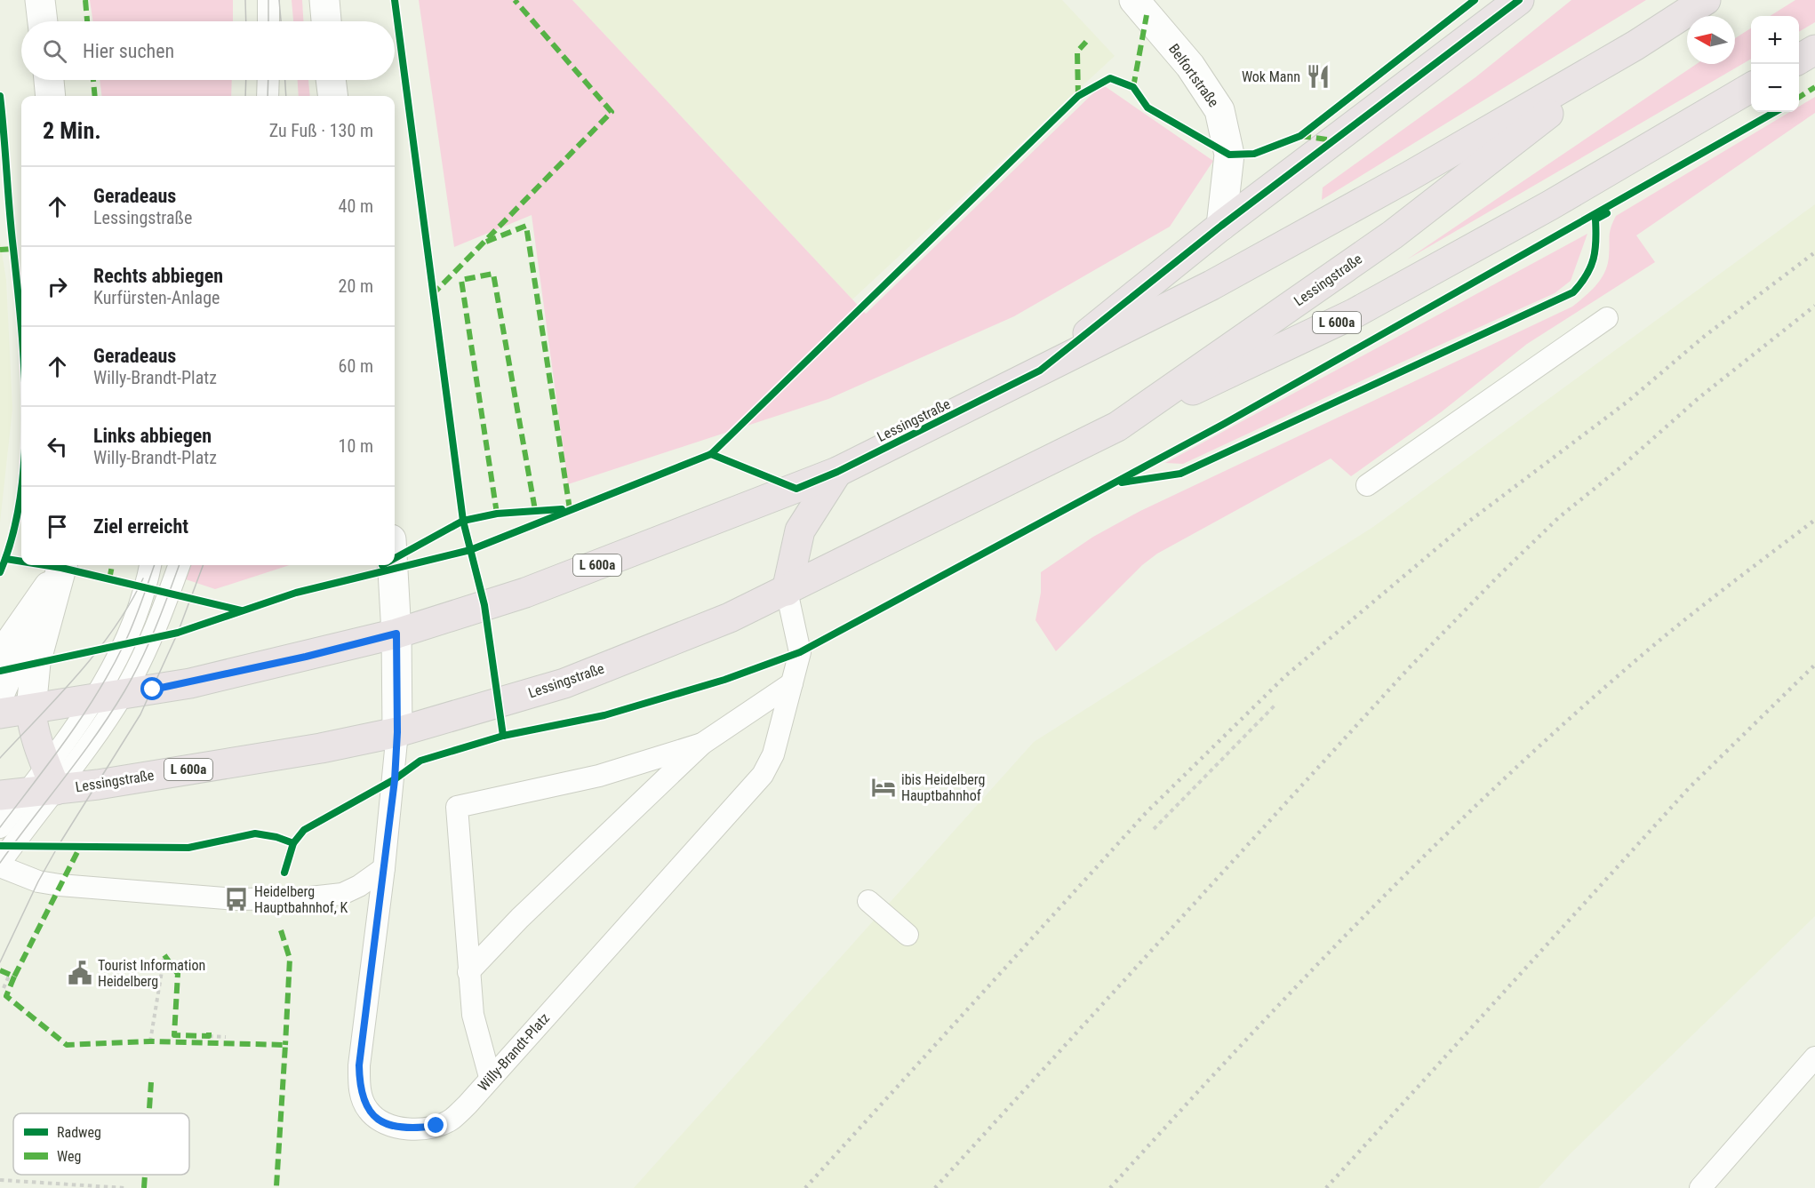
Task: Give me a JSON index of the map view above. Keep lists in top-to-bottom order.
{
  "streets": {
    "main road": ["Belfortstraße", "Lessingstraße", "L 600a"],
    "lane": ["Willy-Brandt-Platz"]
  },
  "crossings": [
    ["Lessingstraße", "L 600a"],
    ["Lessingstraße", "Willy-Brandt-Platz"]
  ],
  "places": {
    "restaurant": ["Wok Mann"],
    "hotel": ["ibis Heidelberg Hauptbahnhof"],
    "bus stop": ["Heidelberg Hauptbahnhof, K"],
    "public building": ["Tourist Information Heidelberg"]
  },
  "legend": ["Radweg", "Weg"],
  "north": "left",
  "page": {
    "map_buttons": ["+", "−"],
    "search": "Hier suchen",
    "heading": ["2 Min.", "Zu Fuß · 130 m"],
    "list": [
      ["Geradeaus", "Lessingstraße", "40 m"],
      ["Rechts abbiegen", "Kurfürsten-Anlage", "20 m"],
      ["Geradeaus", "Willy-Brandt-Platz", "60 m"],
      ["Links abbiegen", "Willy-Brandt-Platz", "10 m"],
      "Ziel erreicht"
    ]
  }
}
